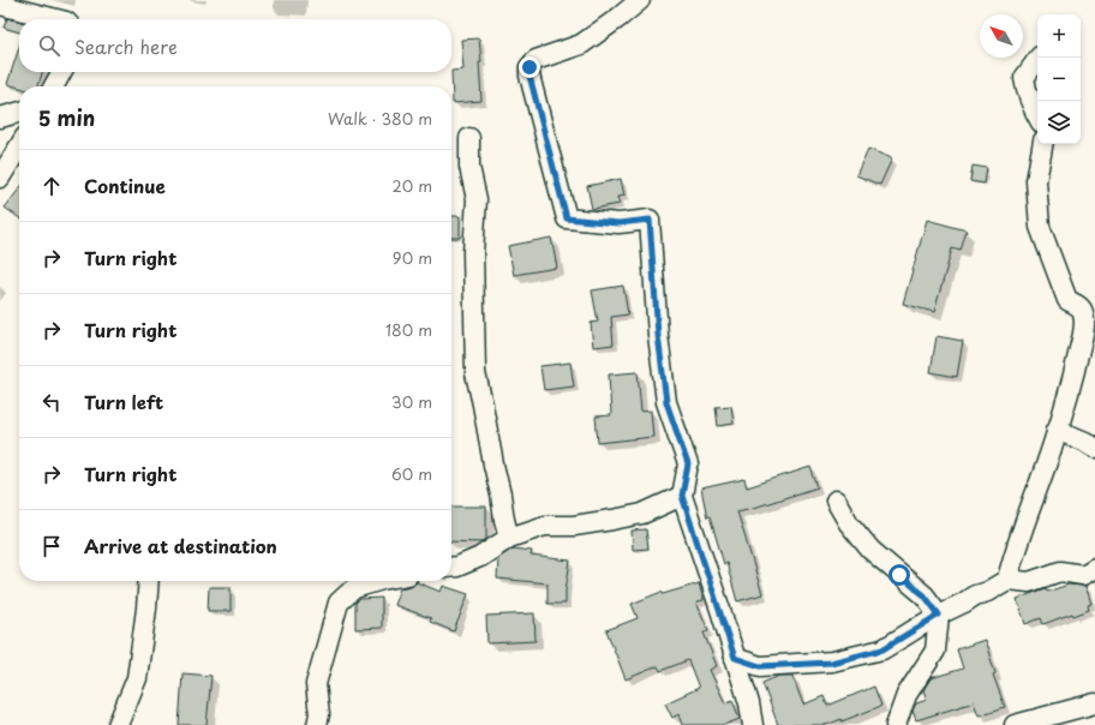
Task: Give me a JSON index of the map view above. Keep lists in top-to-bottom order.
{
  "north": "top left",
  "page": {
    "map_buttons": ["+", "−"],
    "search": "Search here",
    "heading": ["5 min", "Walk · 380 m"],
    "list": [
      ["Continue", "20 m"],
      ["Turn right", "90 m"],
      ["Turn right", "180 m"],
      ["Turn left", "30 m"],
      ["Turn right", "60 m"],
      "Arrive at destination"
    ]
  }
}
